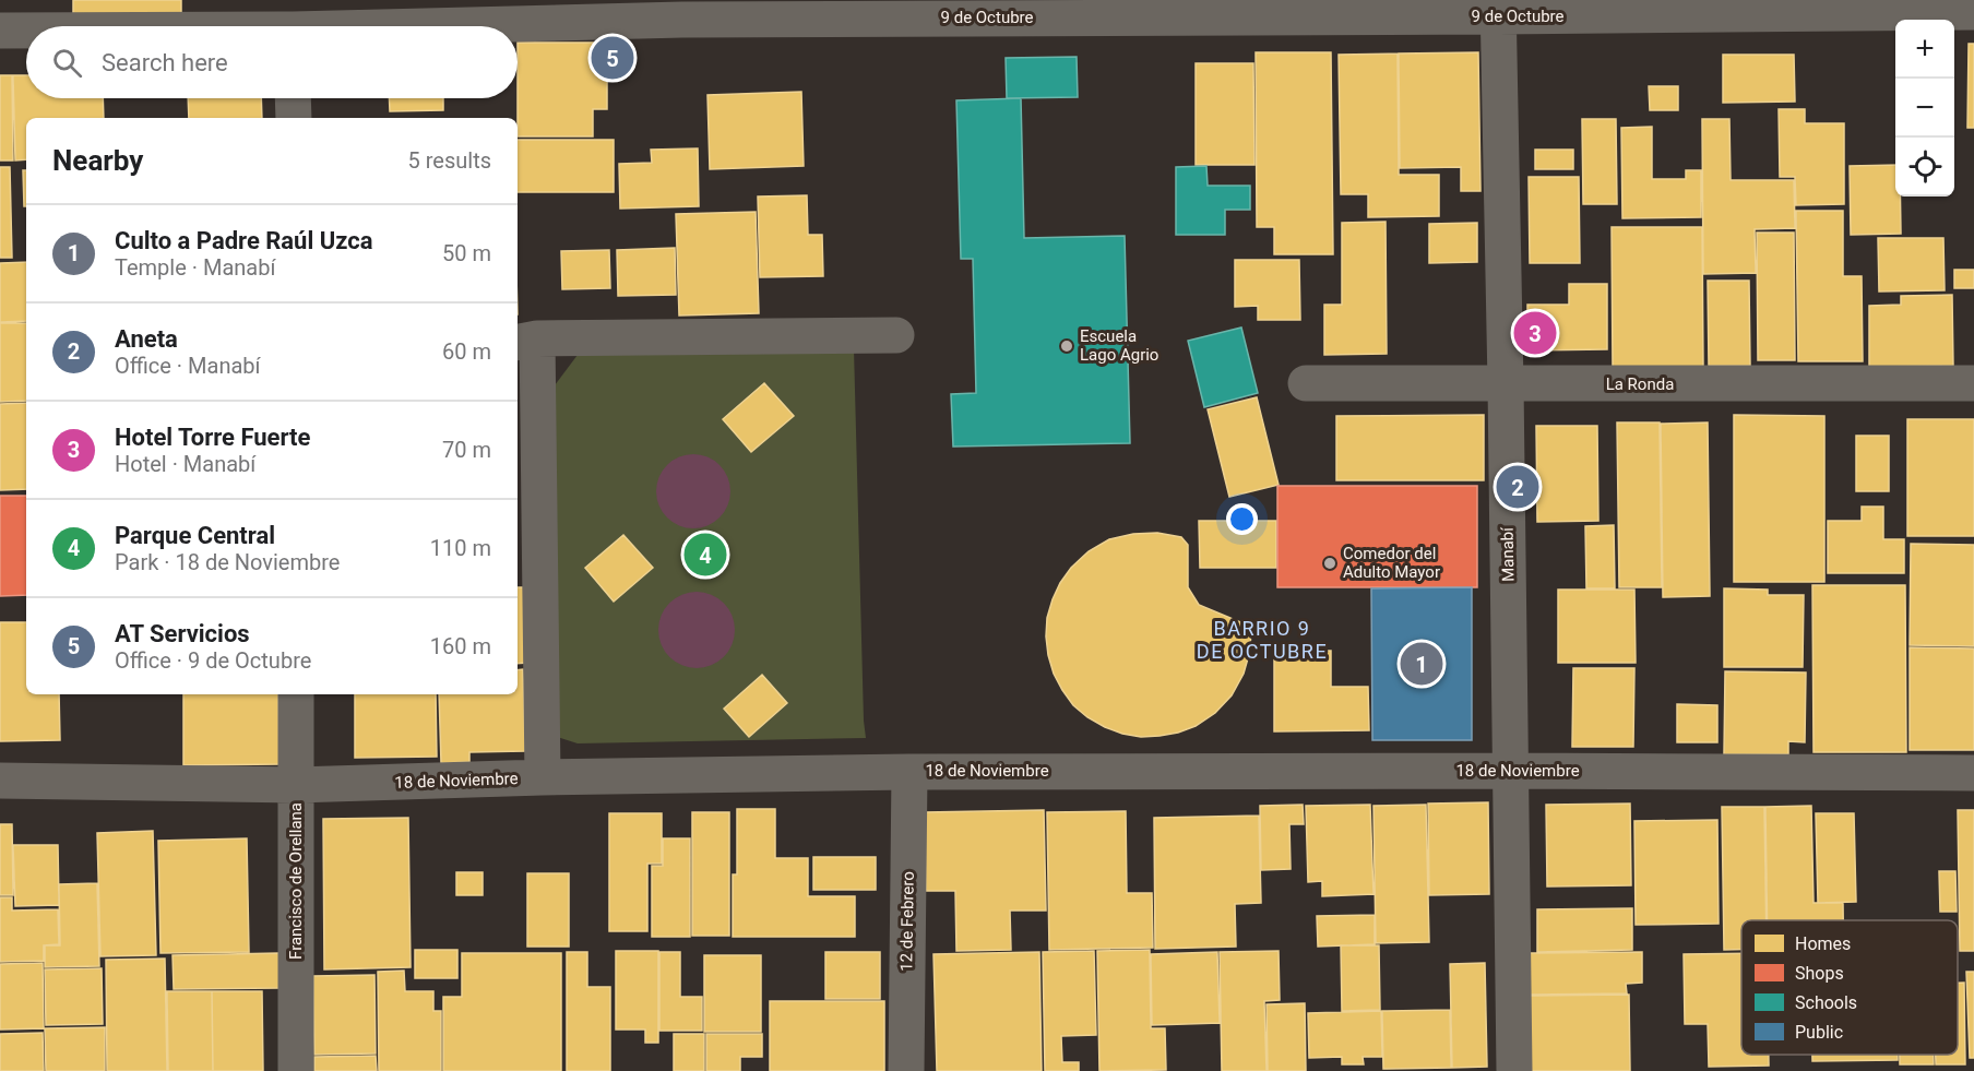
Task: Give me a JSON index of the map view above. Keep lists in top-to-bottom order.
{
  "streets": {
    "street": [
      "9 de Octubre",
      "La Ronda",
      "Manabí",
      "18 de Noviembre",
      "Francisco de Orellana",
      "12 de Febrero"
    ]
  },
  "crossings": [
    ["9 de Octubre", "Manabí"],
    ["La Ronda", "Manabí"],
    ["Manabí", "18 de Noviembre"],
    ["18 de Noviembre", "Francisco de Orellana"],
    ["18 de Noviembre", "12 de Febrero"]
  ],
  "districts": ["BARRIO 9 DE OCTUBRE"],
  "places": ["Escuela Lago Agrio", "Comedor del Adulto Mayor"],
  "legend": [
    "Homes",
    "Shops",
    "Schools",
    "Public"
  ],
  "page": {
    "map_buttons": ["+", "−"],
    "search": "Search here",
    "pins": [
      "5",
      "3",
      "2",
      "4",
      "1"
    ],
    "heading": ["Nearby", "5 results"],
    "list": [
      {
        "mark": "1",
        "name": "Culto a Padre Raúl Uzca",
        "note": "Temple · Manabí",
        "value": "50 m"
      },
      {
        "mark": "2",
        "name": "Aneta",
        "note": "Office · Manabí",
        "value": "60 m"
      },
      {
        "mark": "3",
        "name": "Hotel Torre Fuerte",
        "note": "Hotel · Manabí",
        "value": "70 m"
      },
      {
        "mark": "4",
        "name": "Parque Central",
        "note": "Park · 18 de Noviembre",
        "value": "110 m"
      },
      {
        "mark": "5",
        "name": "AT Servicios",
        "note": "Office · 9 de Octubre",
        "value": "160 m"
      }
    ]
  }
}
